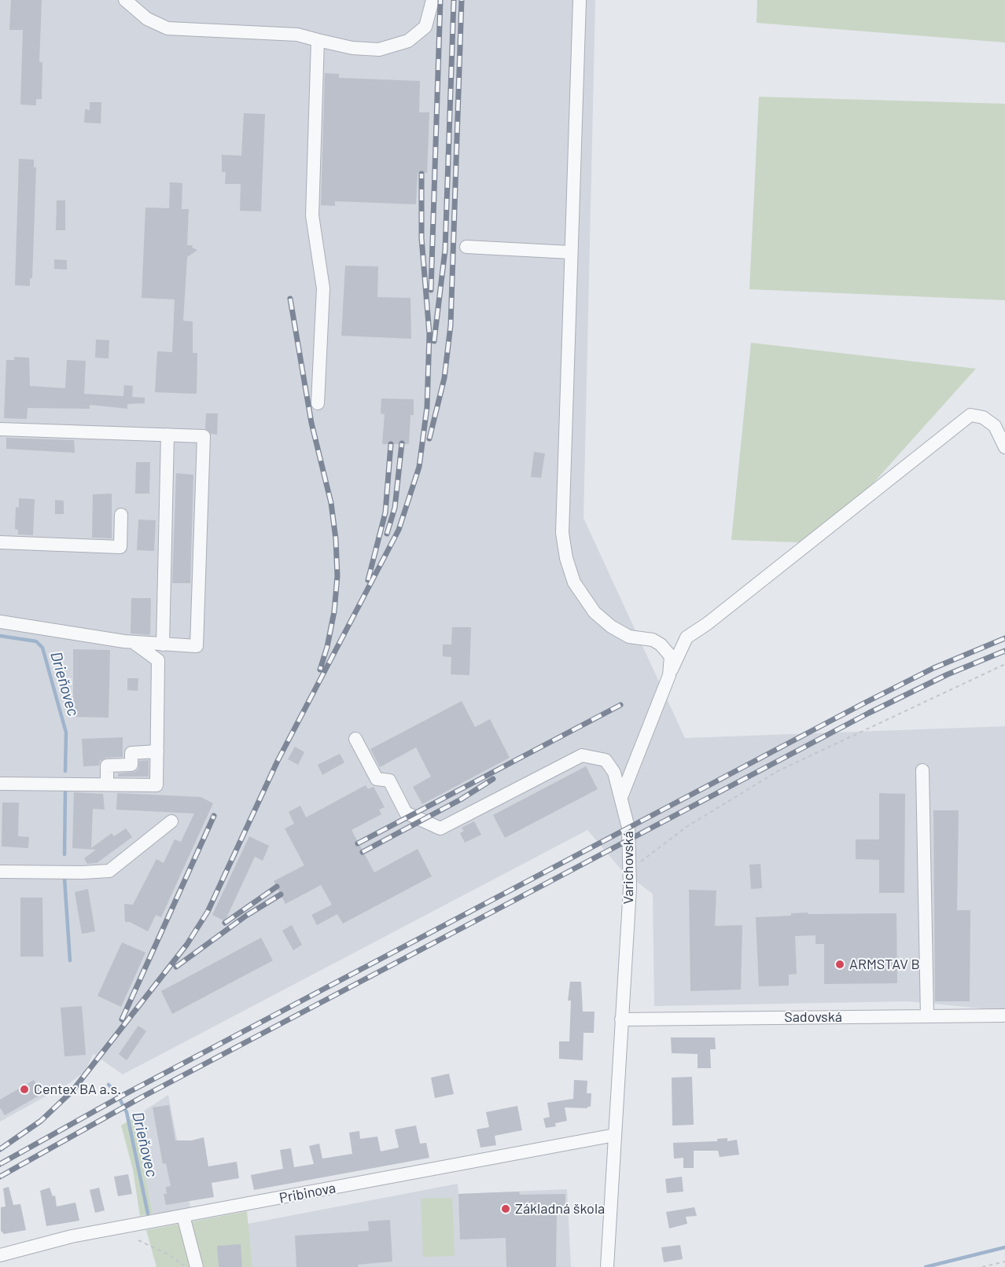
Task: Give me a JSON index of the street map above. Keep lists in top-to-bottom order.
{
  "streets": {
    "street": ["Varichovská", "Sadovská", "Pribinova"]
  },
  "crossings": [
    ["Varichovská", "Sadovská"],
    ["Varichovská", "Pribinova"]
  ],
  "water": ["Drieňovec"],
  "places": ["ARMSTAV B", "Centex BA a.s.", "Základná škola"]
}
